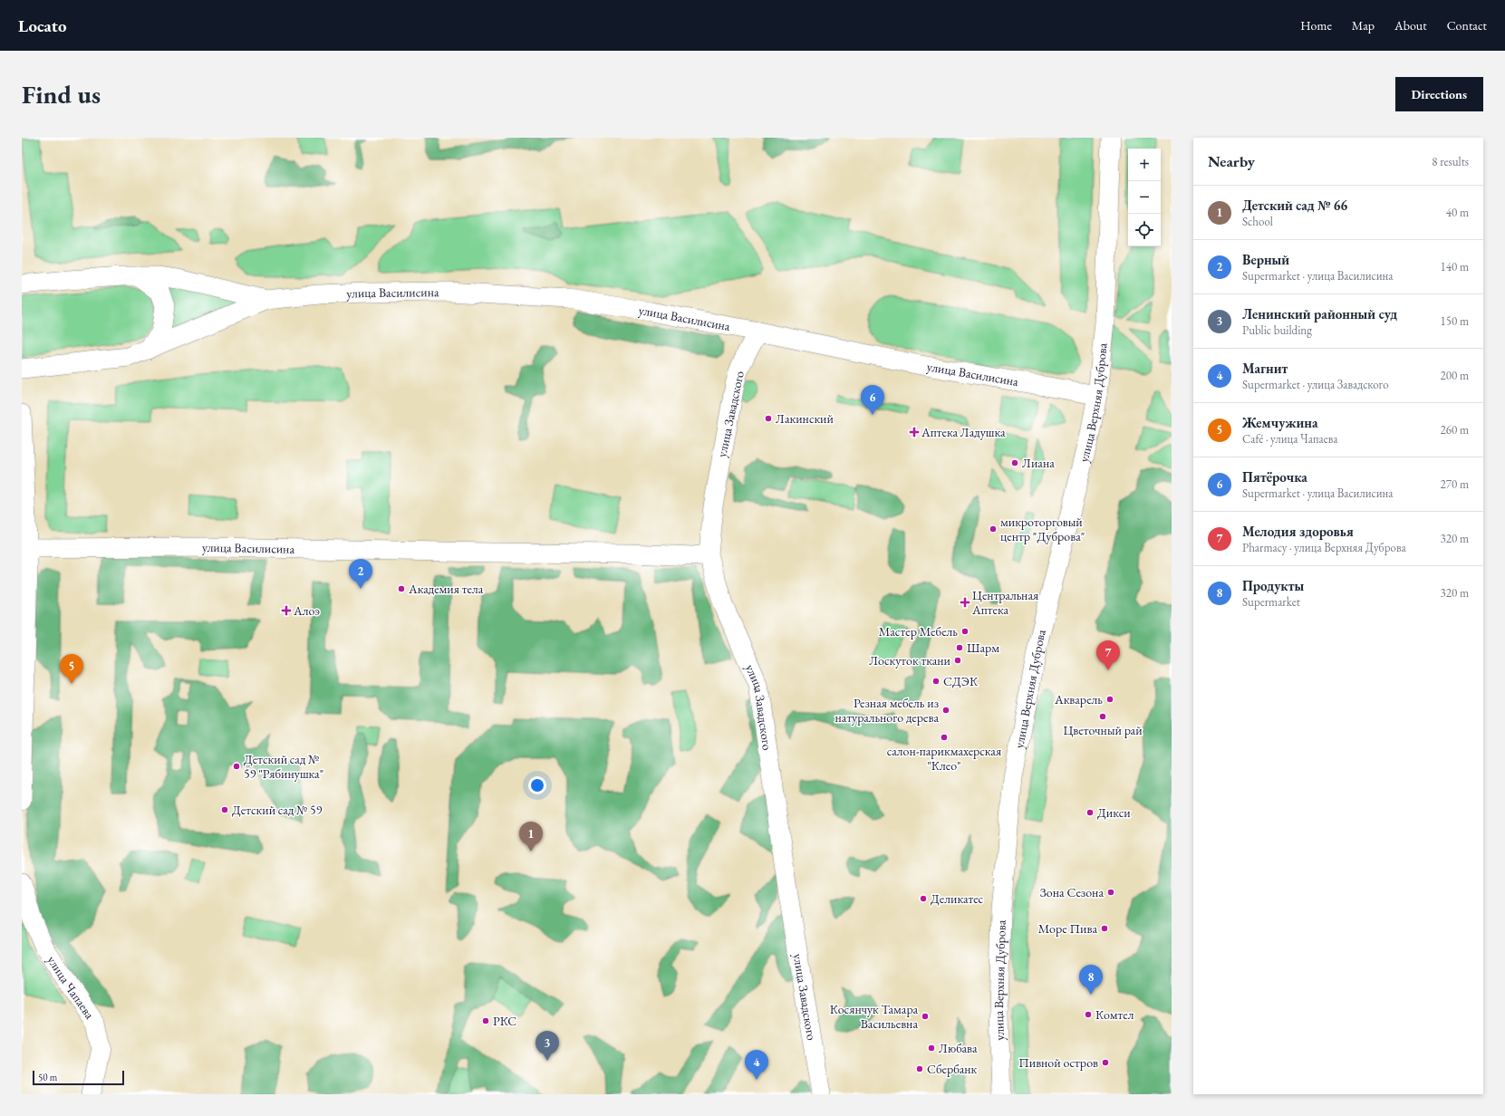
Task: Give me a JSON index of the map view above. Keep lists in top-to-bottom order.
{
  "streets": {
    "street": [
      "улица Василисина",
      "улица Верхняя Дуброва",
      "улица Завадского",
      "улица Чапаева"
    ]
  },
  "crossings": [
    ["улица Василисина", "улица Верхняя Дуброва"],
    ["улица Василисина", "улица Завадского"]
  ],
  "places": {
    "other": [
      "Лакинский",
      "Лиана",
      "микроторговый центр \"Дуброва\"",
      "Академия тела",
      "Мастер Мебель",
      "Шарм",
      "Лоскуток ткани",
      "СДЭК",
      "Акварель",
      "Резная мебель из натурального дерева",
      "Цветочный рай",
      "салон-парикмахерская \"Клео\"",
      "Детский сад № 59 \"Рябинушка\"",
      "Детский сад № 59",
      "Дикси",
      "Зона Сезона",
      "Деликатес",
      "Море Пива",
      "Комтел",
      "Косянчук Тамара Васильевна",
      "РКС",
      "Любава",
      "Пивной остров",
      "Сбербанк"
    ],
    "health": ["Аптека Ладушка", "Центральная Аптека", "Алоэ"]
  },
  "scale_bar": "50 m",
  "page": {
    "header": "Locato",
    "nav": [
      "Home",
      "Map",
      "About",
      "Contact"
    ],
    "buttons": "Directions",
    "title": "Find us",
    "heading": ["Nearby", "8 results"],
    "map_buttons": ["+", "−"],
    "list": [
      {
        "mark": "1",
        "name": "Детский сад № 66",
        "note": "School",
        "value": "40 m"
      },
      {
        "mark": "2",
        "name": "Верный",
        "note": "Supermarket · улица Василисина",
        "value": "140 m"
      },
      {
        "mark": "3",
        "name": "Ленинский районный суд",
        "note": "Public building",
        "value": "150 m"
      },
      {
        "mark": "4",
        "name": "Магнит",
        "note": "Supermarket · улица Завадского",
        "value": "200 m"
      },
      {
        "mark": "5",
        "name": "Жемчужина",
        "note": "Café · улица Чапаева",
        "value": "260 m"
      },
      {
        "mark": "6",
        "name": "Пятёрочка",
        "note": "Supermarket · улица Василисина",
        "value": "270 m"
      },
      {
        "mark": "7",
        "name": "Мелодия здоровья",
        "note": "Pharmacy · улица Верхняя Дуброва",
        "value": "320 m"
      },
      {
        "mark": "8",
        "name": "Продукты",
        "note": "Supermarket",
        "value": "320 m"
      }
    ],
    "pins": [
      "6",
      "2",
      "7",
      "5",
      "1",
      "8",
      "3",
      "4"
    ],
    "scale": "50 m"
  }
}
